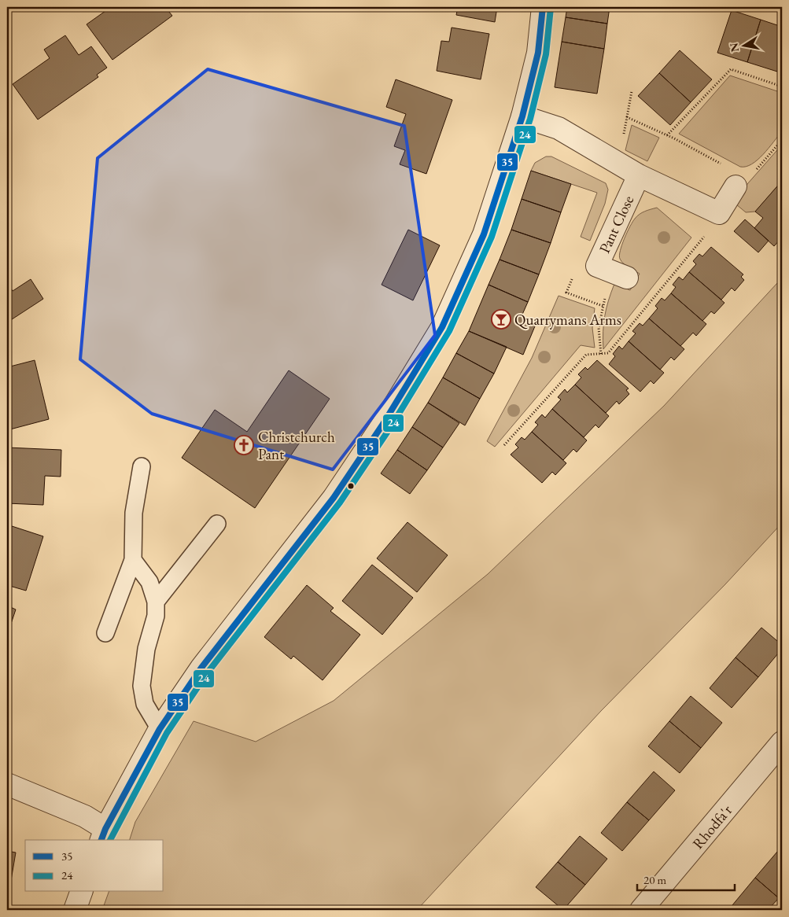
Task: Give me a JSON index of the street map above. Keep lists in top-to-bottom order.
{
  "streets": {
    "street": ["Pant Close", "Rhodfa'r"]
  },
  "places": {
    "bar": ["Quarrymans Arms"],
    "church": ["Christchurch Pant"]
  },
  "lines": ["transit line 35", "transit line 24"],
  "legend": ["35", "24"],
  "scale_bar": "20 m",
  "north": "left"
}
